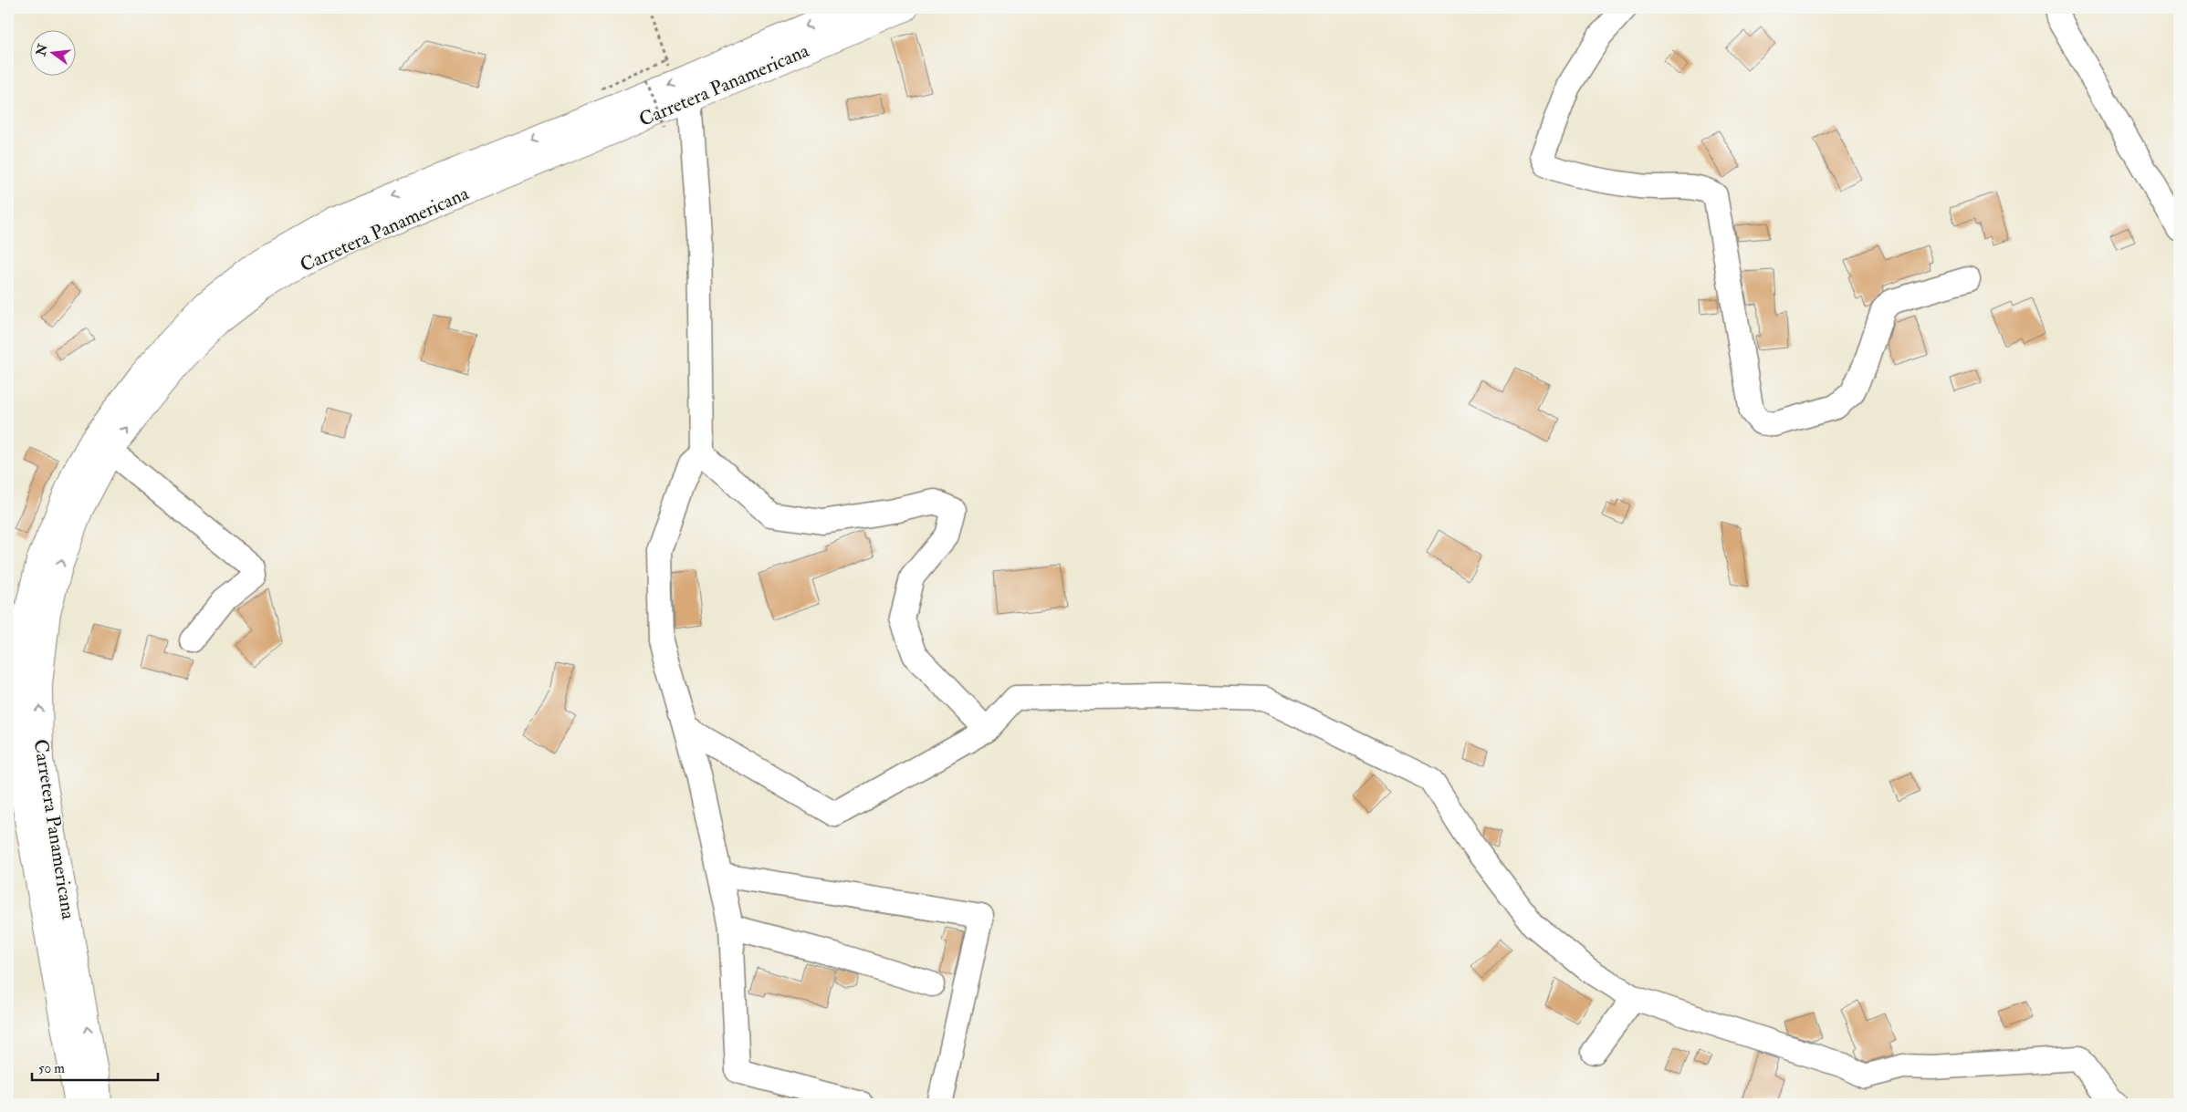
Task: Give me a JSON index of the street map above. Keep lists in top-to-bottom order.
{
  "streets": {
    "highway": ["Carretera Panamericana"]
  },
  "scale_bar": "50 m",
  "north": "left"
}
